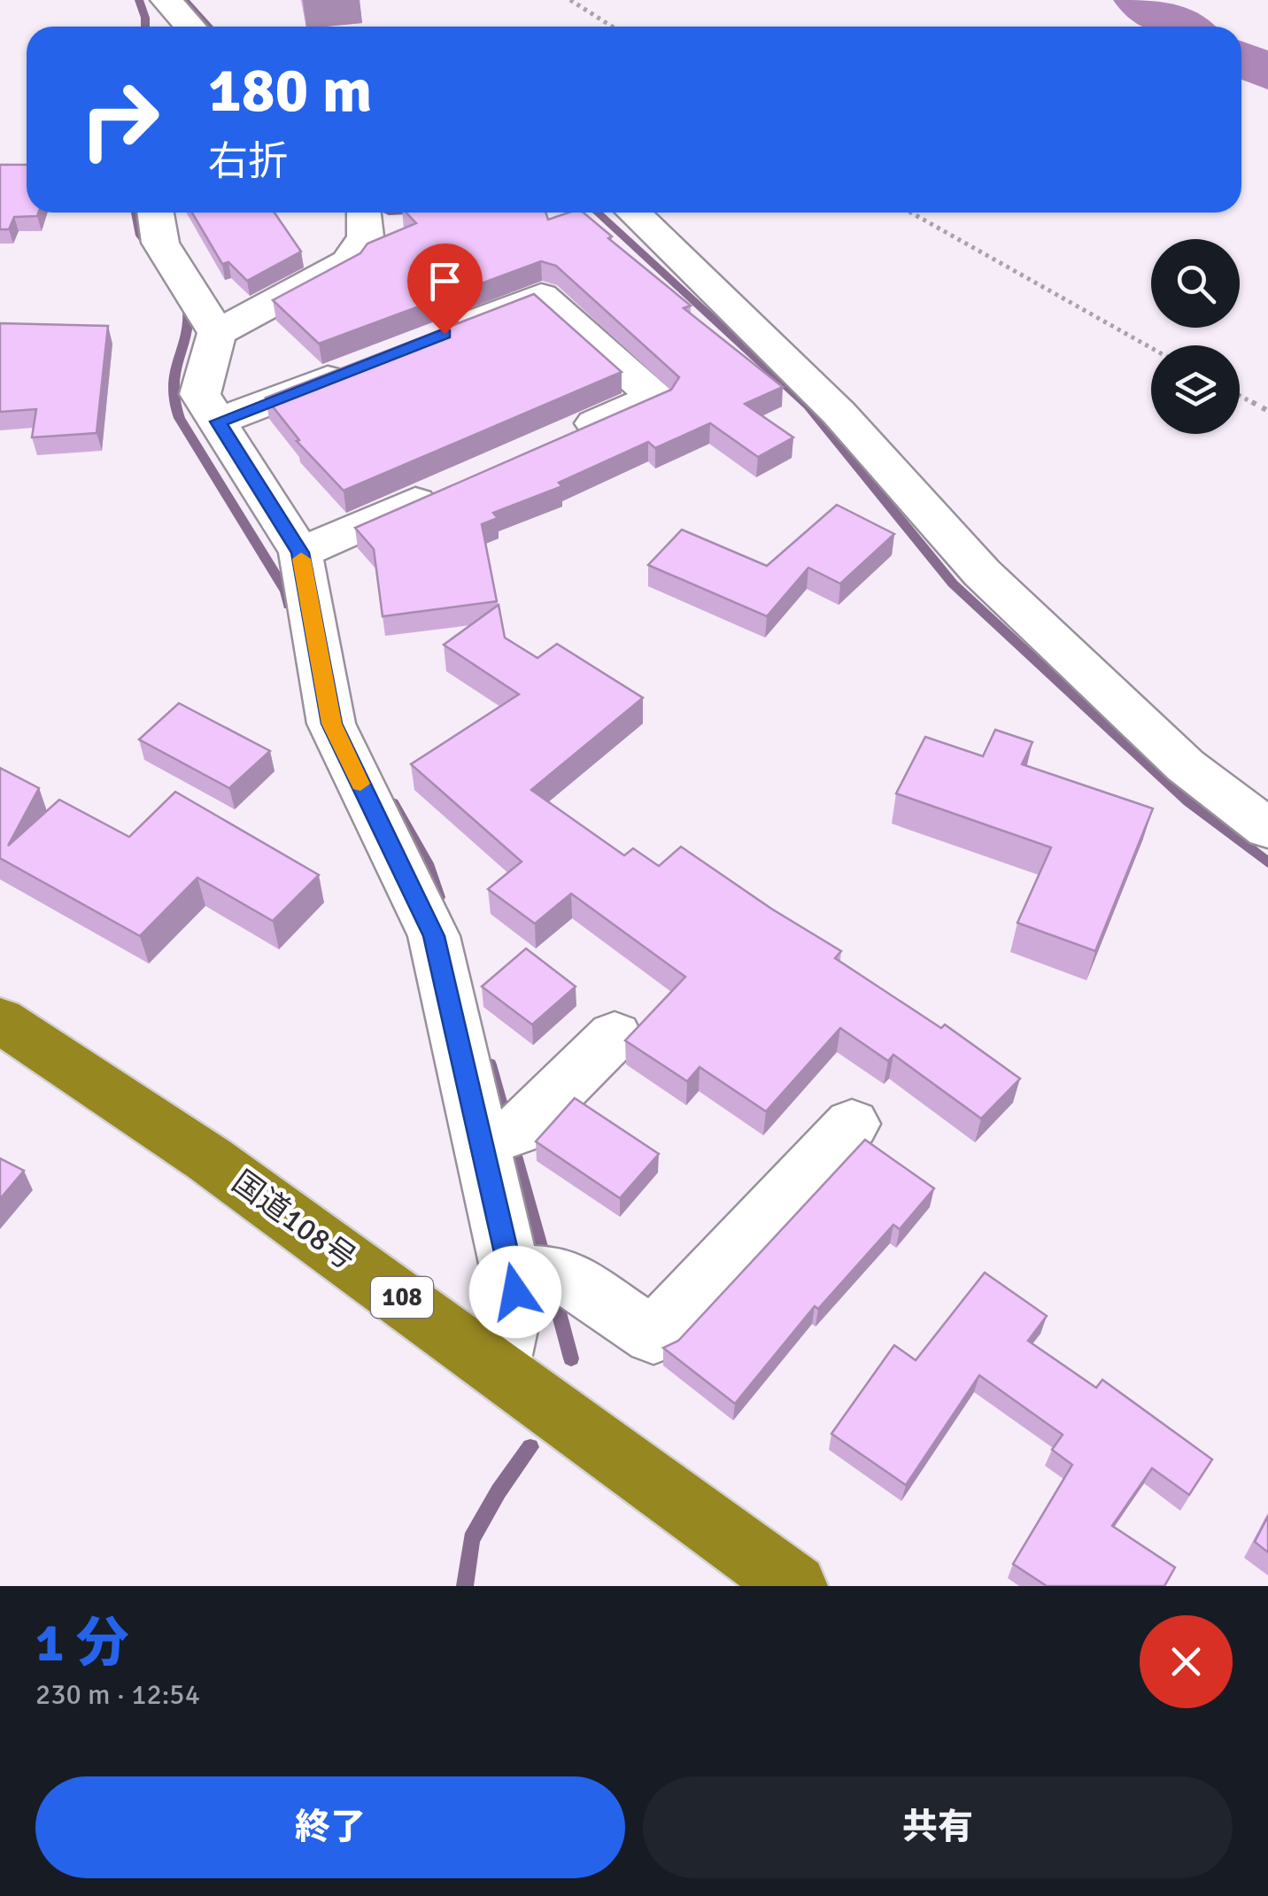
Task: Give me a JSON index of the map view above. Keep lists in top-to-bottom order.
{
  "streets": {
    "highway": ["国道108号", "108"]
  },
  "page": {
    "turn": ["180 m", "右折"],
    "heading": ["1 分", "230 m · 12:54"],
    "buttons": ["終了", "共有"]
  }
}
